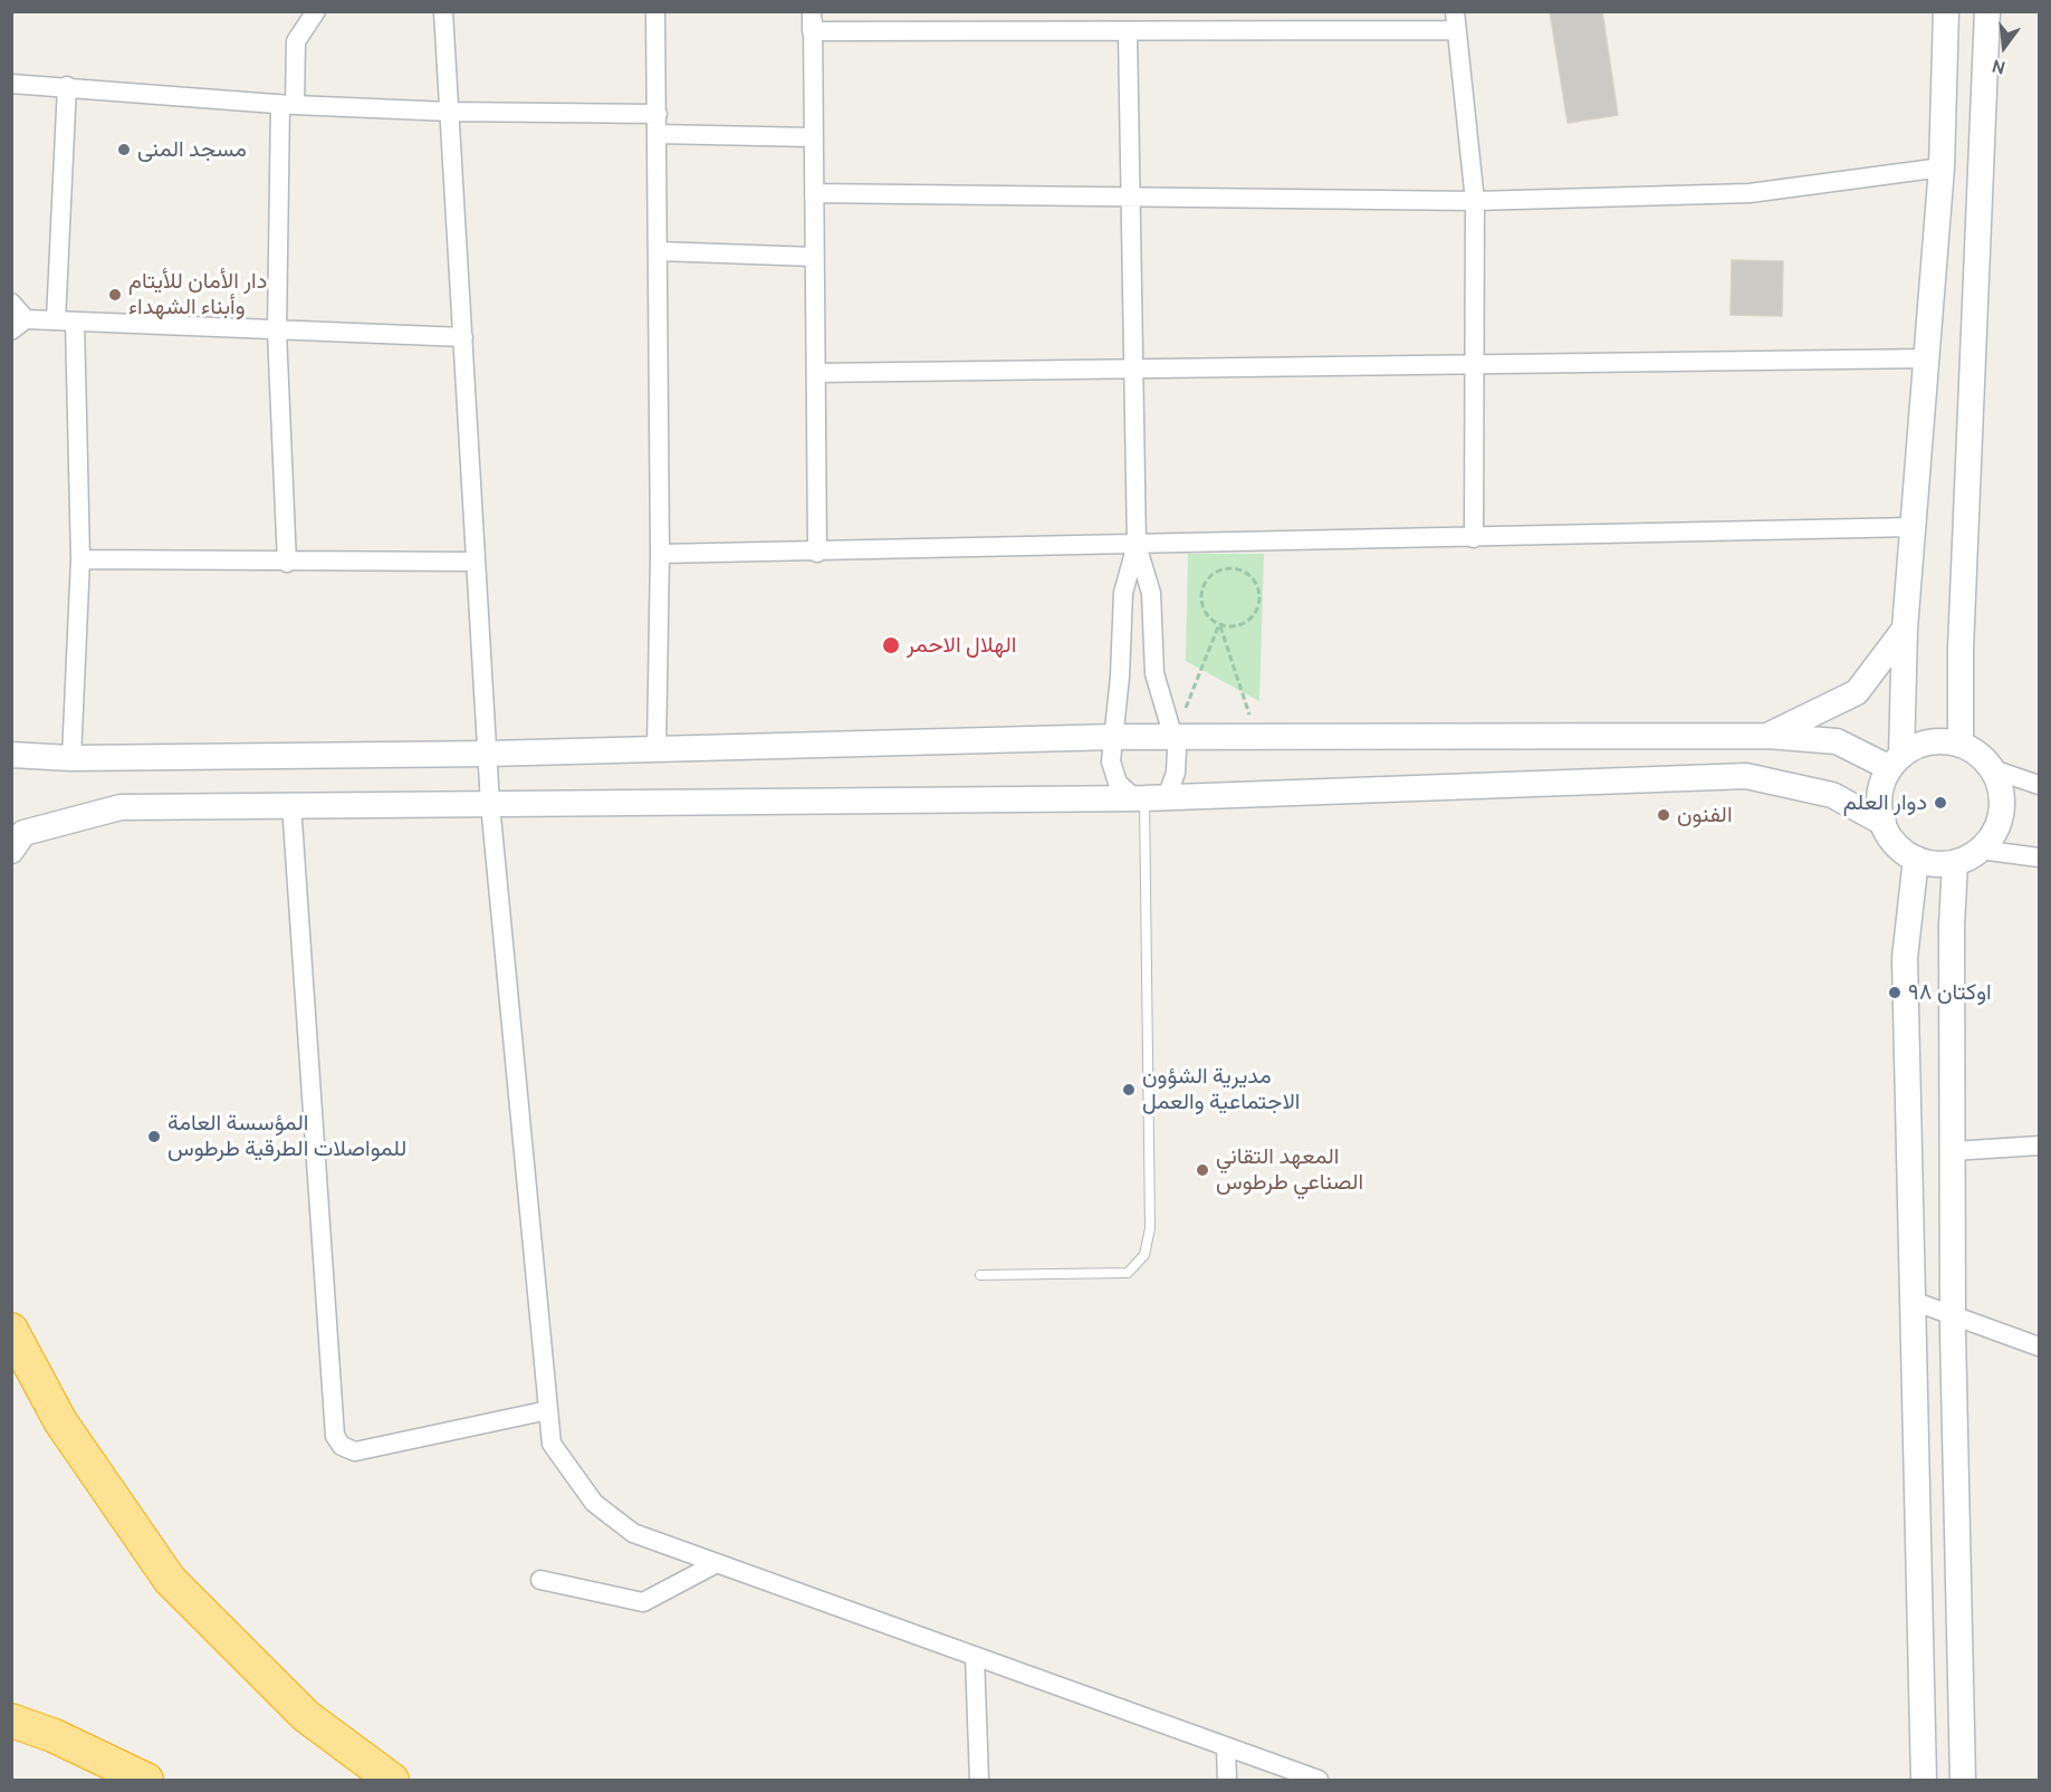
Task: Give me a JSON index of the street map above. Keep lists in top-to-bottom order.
{
  "places": [
    "مسجد المنى",
    "دار الأمان للأيتام وأبناء الشهداء",
    "الهلال الاحمر",
    "دوار العلم",
    "الفنون",
    "اوكتان ٩٨",
    "مديرية الشؤون الاجتماعية والعمل",
    "المؤسسة العامة للمواصلات الطرقية طرطوس",
    "المعهد التقاني الصناعي طرطوس"
  ],
  "north": "bottom"
}
